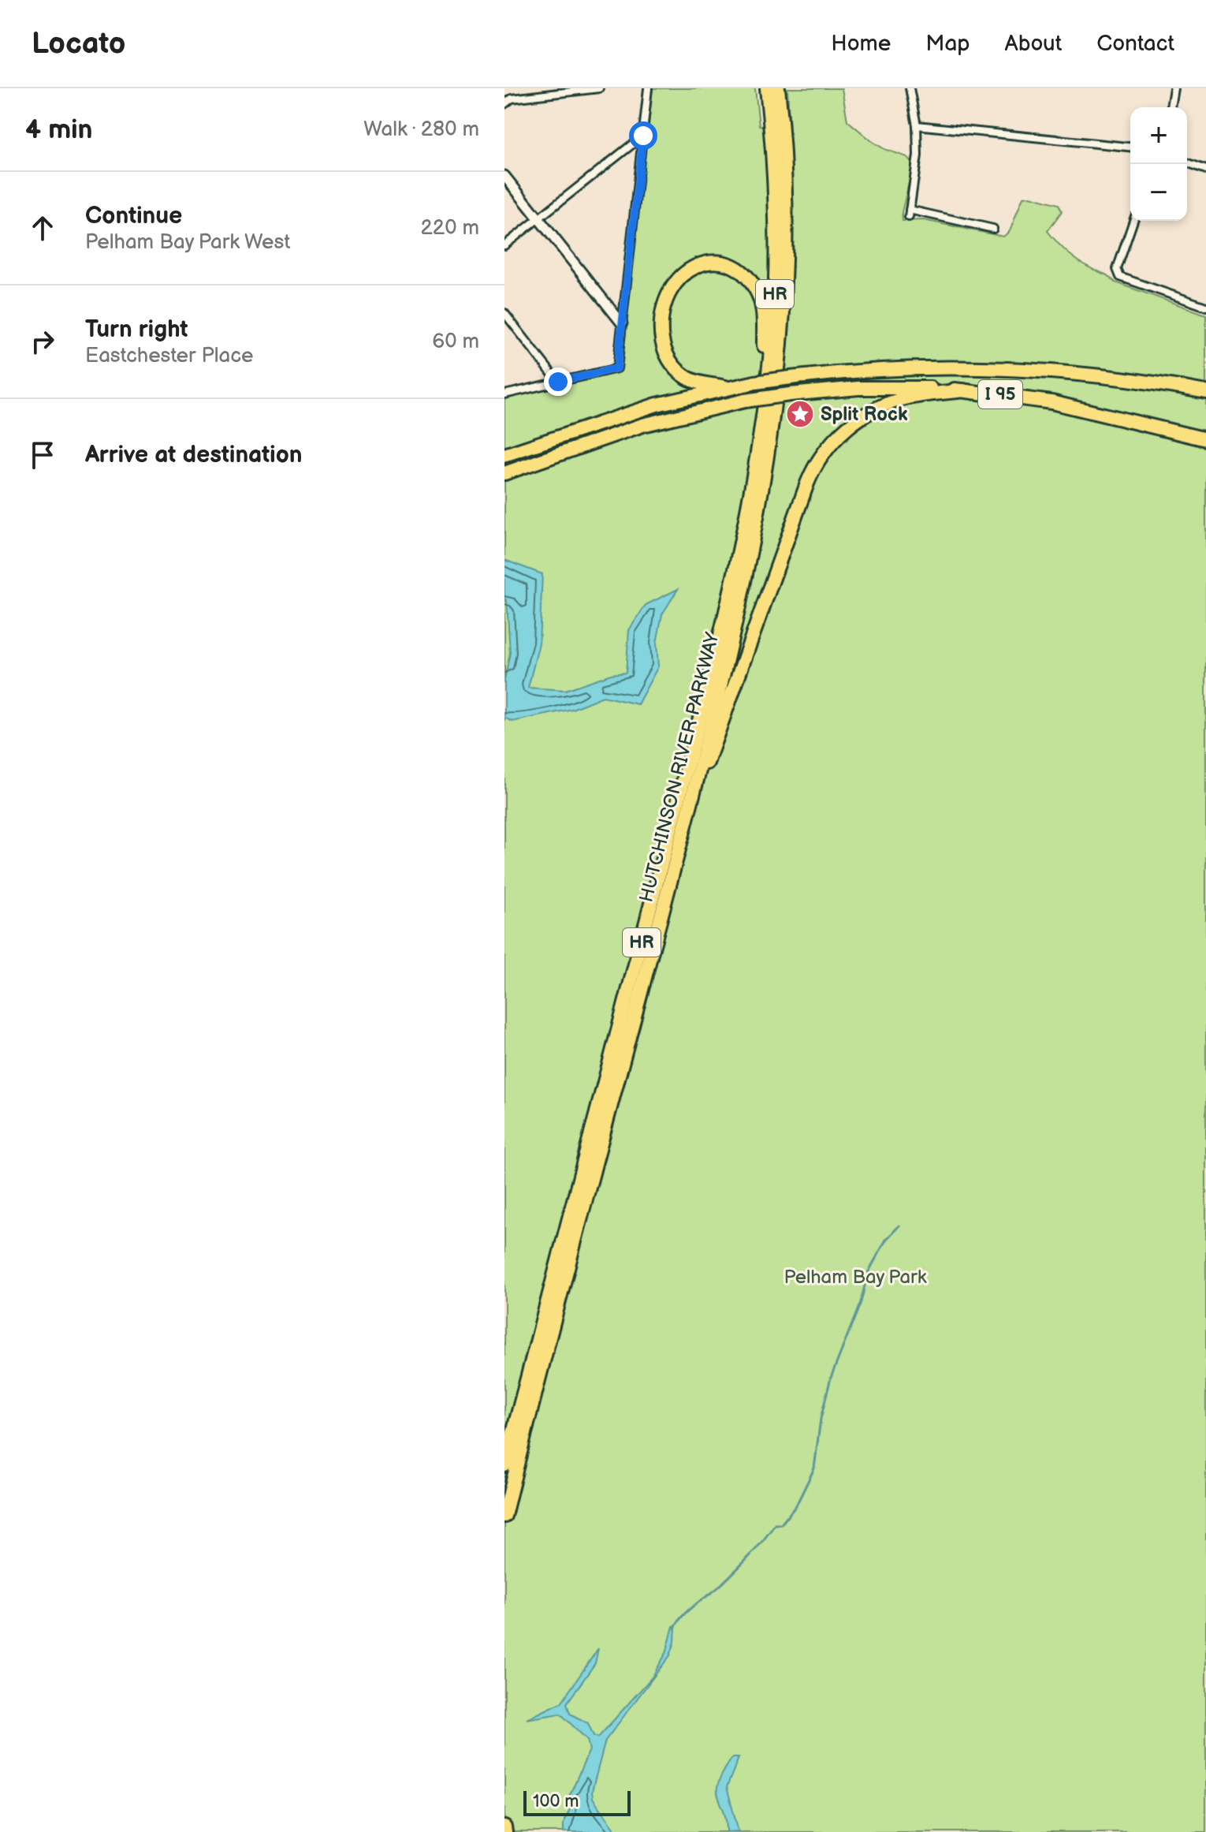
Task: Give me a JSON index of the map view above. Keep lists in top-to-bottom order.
{
  "streets": {
    "highway": ["HR", "I 95", "HUTCHINSON RIVER PARKWAY"]
  },
  "parks": ["Pelham Bay Park"],
  "places": {
    "place": ["Split Rock"]
  },
  "scale_bar": "100 m",
  "page": {
    "header": "Locato",
    "nav": [
      "Home",
      "Map",
      "About",
      "Contact"
    ],
    "heading": ["4 min", "Walk · 280 m"],
    "map_buttons": ["+", "−"],
    "list": [
      ["Continue", "Pelham Bay Park West", "220 m"],
      ["Turn right", "Eastchester Place", "60 m"],
      "Arrive at destination"
    ],
    "scale": "100 m"
  }
}
